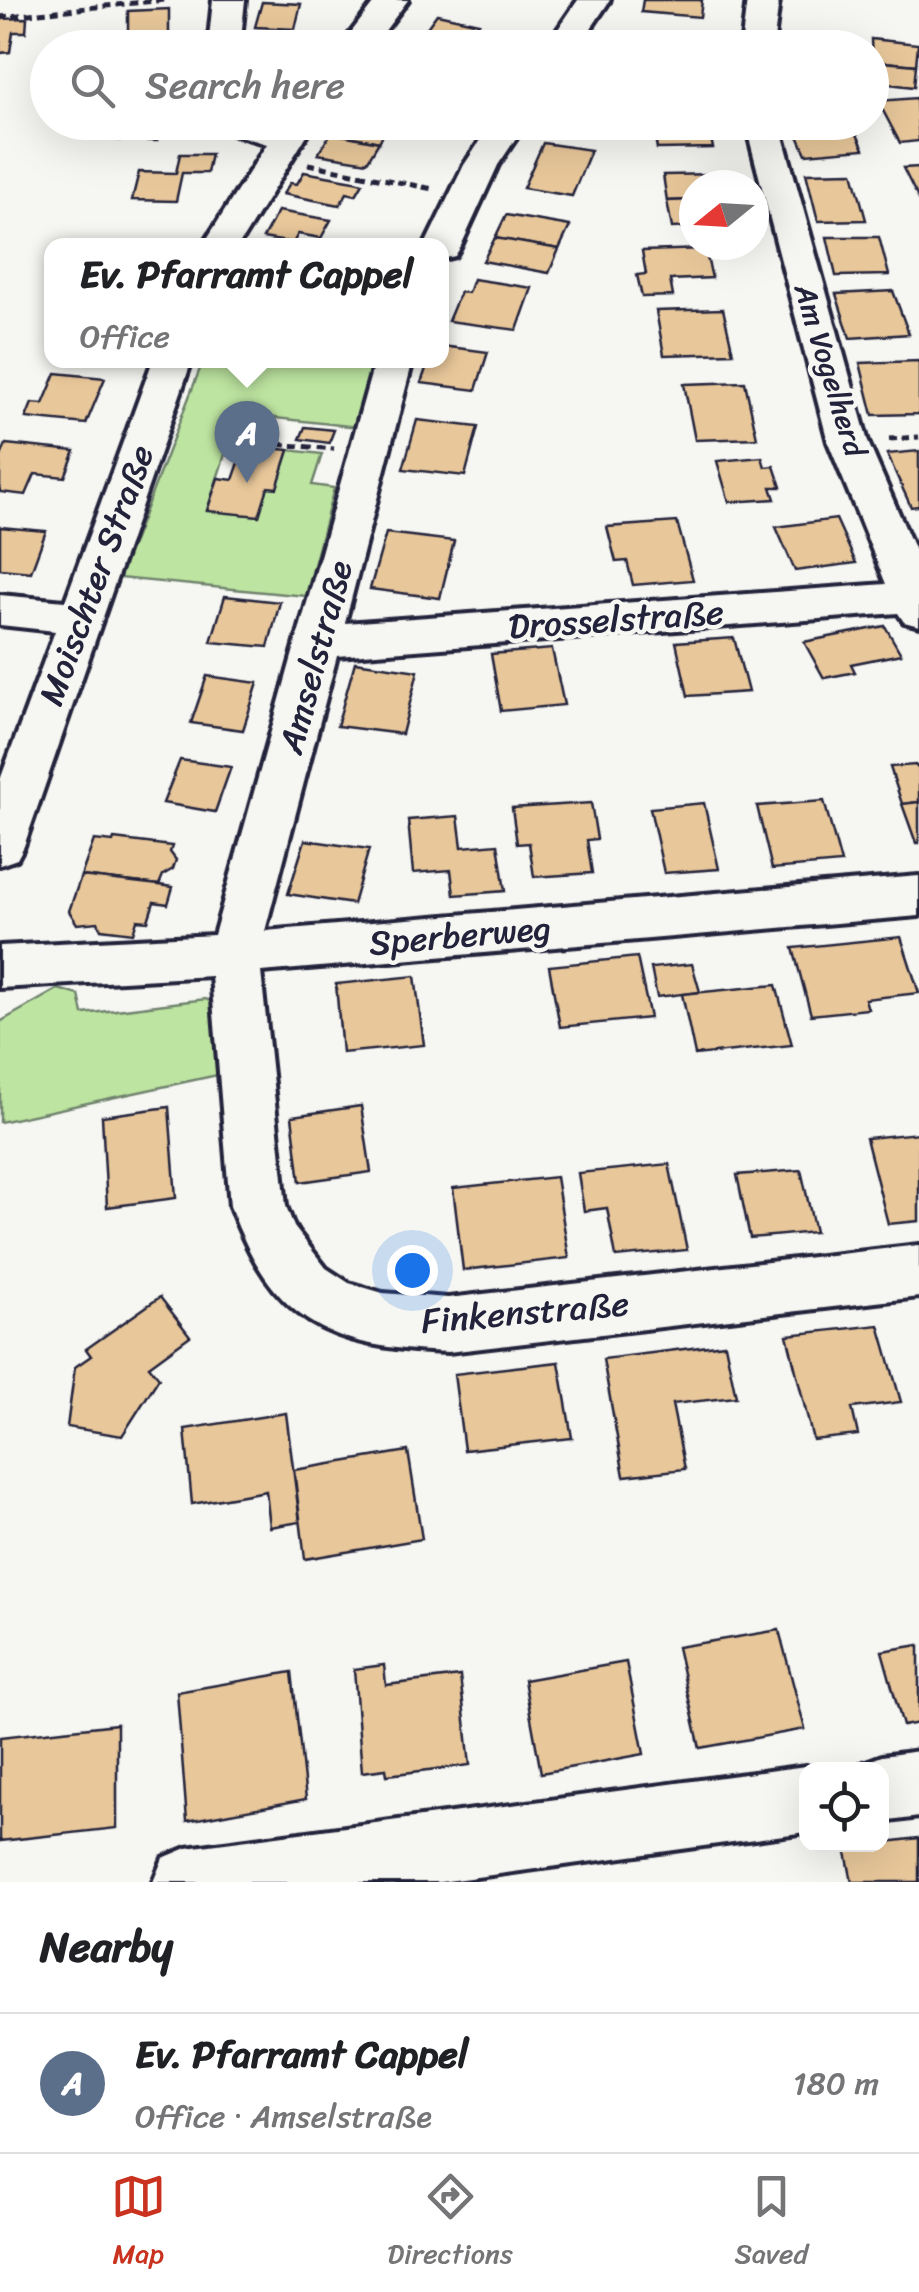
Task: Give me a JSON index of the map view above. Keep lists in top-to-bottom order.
{
  "streets": {
    "street": [
      "Am Vogelherd",
      "Moischter Straße",
      "Drosselstraße",
      "Amselstraße",
      "Sperberweg",
      "Finkenstraße"
    ]
  },
  "crossings": [
    ["Am Vogelherd", "Drosselstraße"],
    ["Drosselstraße", "Amselstraße"],
    ["Amselstraße", "Sperberweg"],
    ["Amselstraße", "Finkenstraße"],
    ["Sperberweg", "Finkenstraße"]
  ],
  "north": "left",
  "page": {
    "search": "Search here",
    "popup": ["Ev. Pfarramt Cappel", "Office"],
    "pins": "A",
    "heading": "Nearby",
    "list": [
      {
        "mark": "A",
        "name": "Ev. Pfarramt Cappel",
        "note": "Office · Amselstraße",
        "value": "180 m"
      }
    ],
    "nav": ["Map", "Directions", "Saved"]
  }
}
